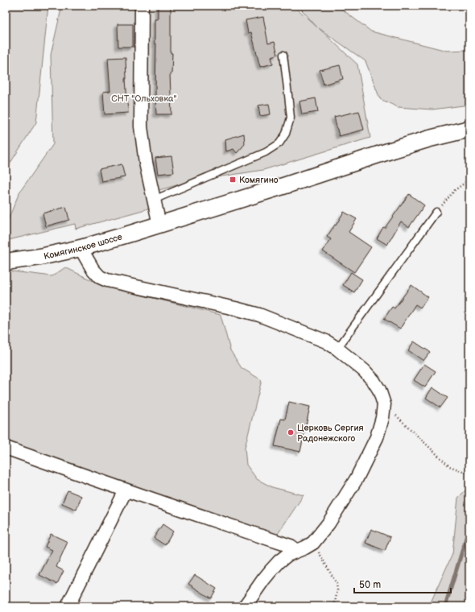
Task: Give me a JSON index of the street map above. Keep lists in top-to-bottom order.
{
  "streets": {
    "street": ["Комягинское шоссе"]
  },
  "parks": ["СНТ \"Ольховка\""],
  "places": {
    "transit": ["Комягино"],
    "other": ["Церковь Сергия Радонежского"]
  },
  "scale_bar": "50 m"
}
